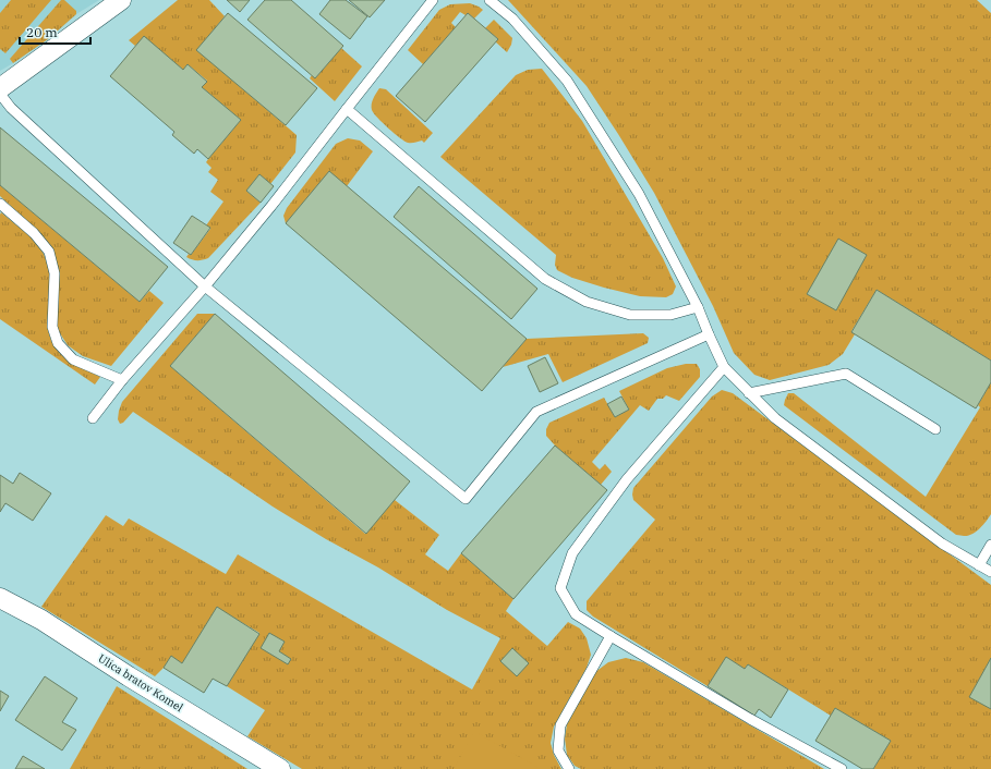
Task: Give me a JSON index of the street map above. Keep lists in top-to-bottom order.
{
  "streets": {
    "street": ["Ulica bratov Komel"]
  },
  "scale_bar": "20 m"
}
